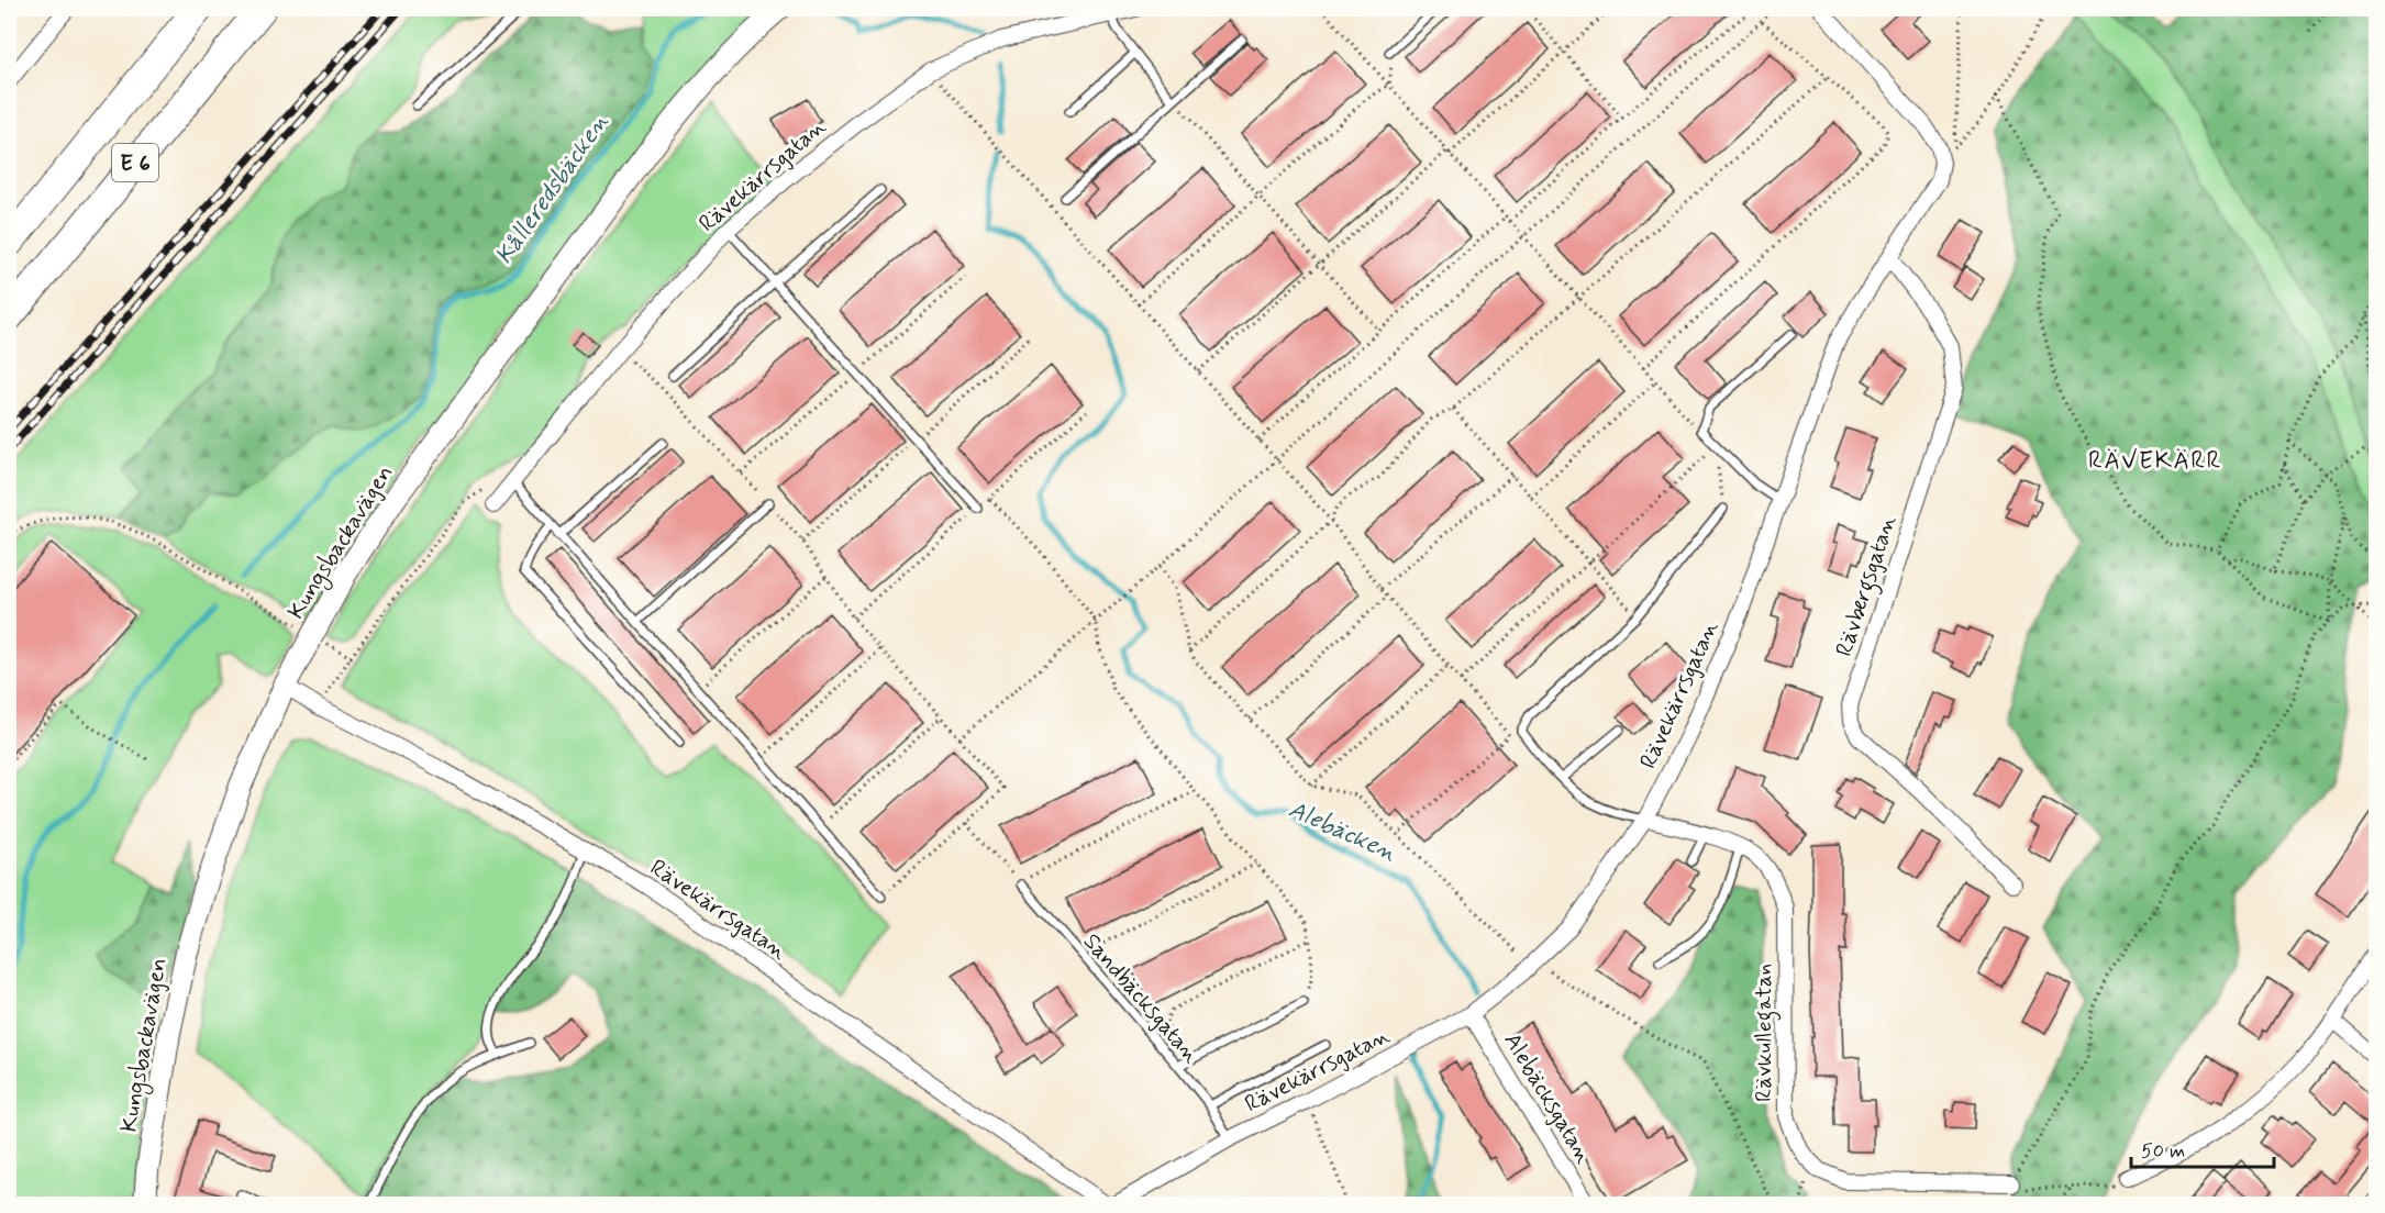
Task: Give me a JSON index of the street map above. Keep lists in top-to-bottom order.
{
  "streets": {
    "highway": ["E 6"],
    "street": [
      "Rävekärrsgatan",
      "Kungsbackavägen",
      "Rävbergsgatan",
      "Rävkullegatan",
      "Alebäcksgatan"
    ],
    "lane": ["Sandbäcksgatan"]
  },
  "crossings": [
    ["Rävekärrsgatan", "Kungsbackavägen"],
    ["Rävekärrsgatan", "Rävbergsgatan"],
    ["Rävekärrsgatan", "Sandbäcksgatan"],
    ["Rävekärrsgatan", "Rävkullegatan"],
    ["Rävekärrsgatan", "Alebäcksgatan"]
  ],
  "districts": ["RÄVEKÄRR"],
  "water": ["Kålleredsbäcken", "Alebäcken"],
  "scale_bar": "50 m"
}
